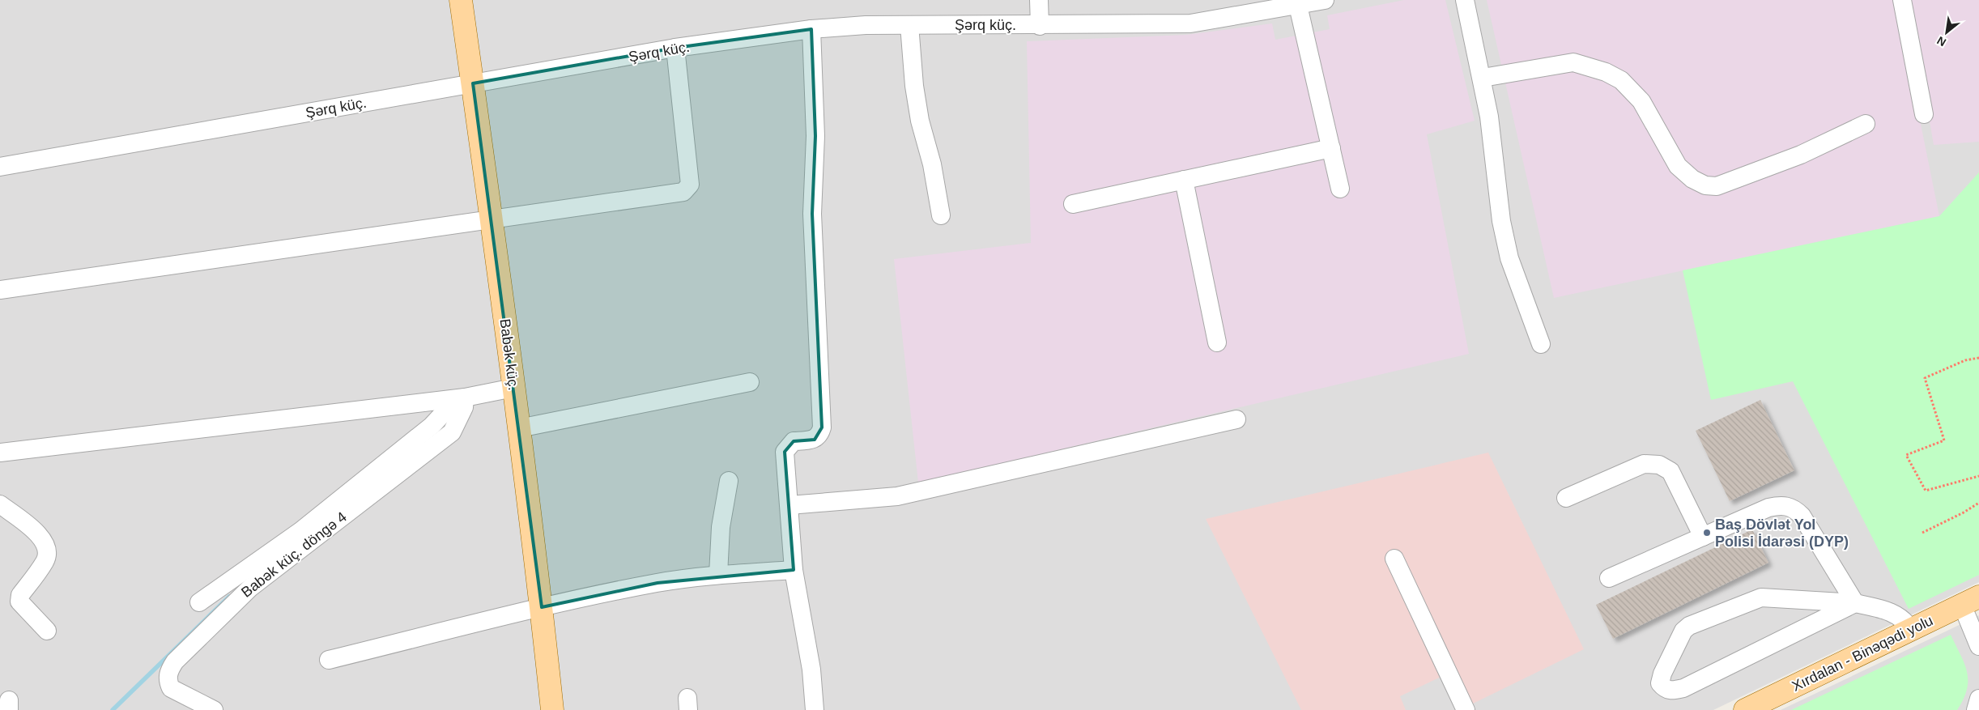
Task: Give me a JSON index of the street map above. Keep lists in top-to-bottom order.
{
  "streets": {
    "main road": ["Babək küç.", "Xırdalan - Binəqədi yolu"],
    "street": ["Şərq küç.", "Babək küç. döngə 4"]
  },
  "crossings": [
    ["Şərq küç.", "Babək küç."]
  ],
  "places": ["Baş Dövlət Yol Polisi İdarəsi (DYP)"],
  "north": "bottom left"
}
